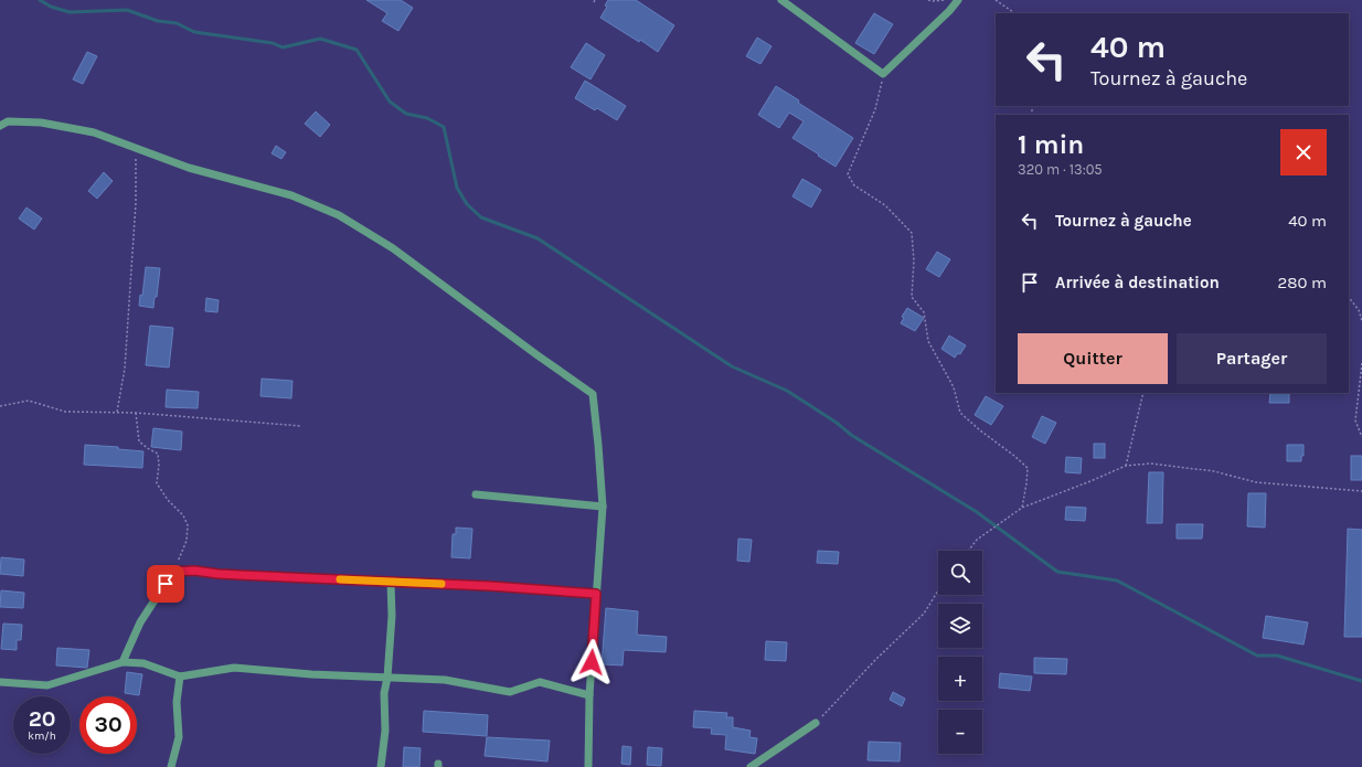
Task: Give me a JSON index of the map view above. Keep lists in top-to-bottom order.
{
  "page": {
    "turn": ["40 m", "Tournez à gauche"],
    "heading": ["1 min", "320 m · 13:05"],
    "list": [
      {
        "name": "Tournez à gauche",
        "value": "40 m"
      },
      {
        "name": "Arrivée à destination",
        "value": "280 m"
      }
    ],
    "buttons": ["Quitter", "Partager"],
    "map_buttons": ["+", "−"],
    "speed": "20 km/h",
    "limit": "30"
  }
}
